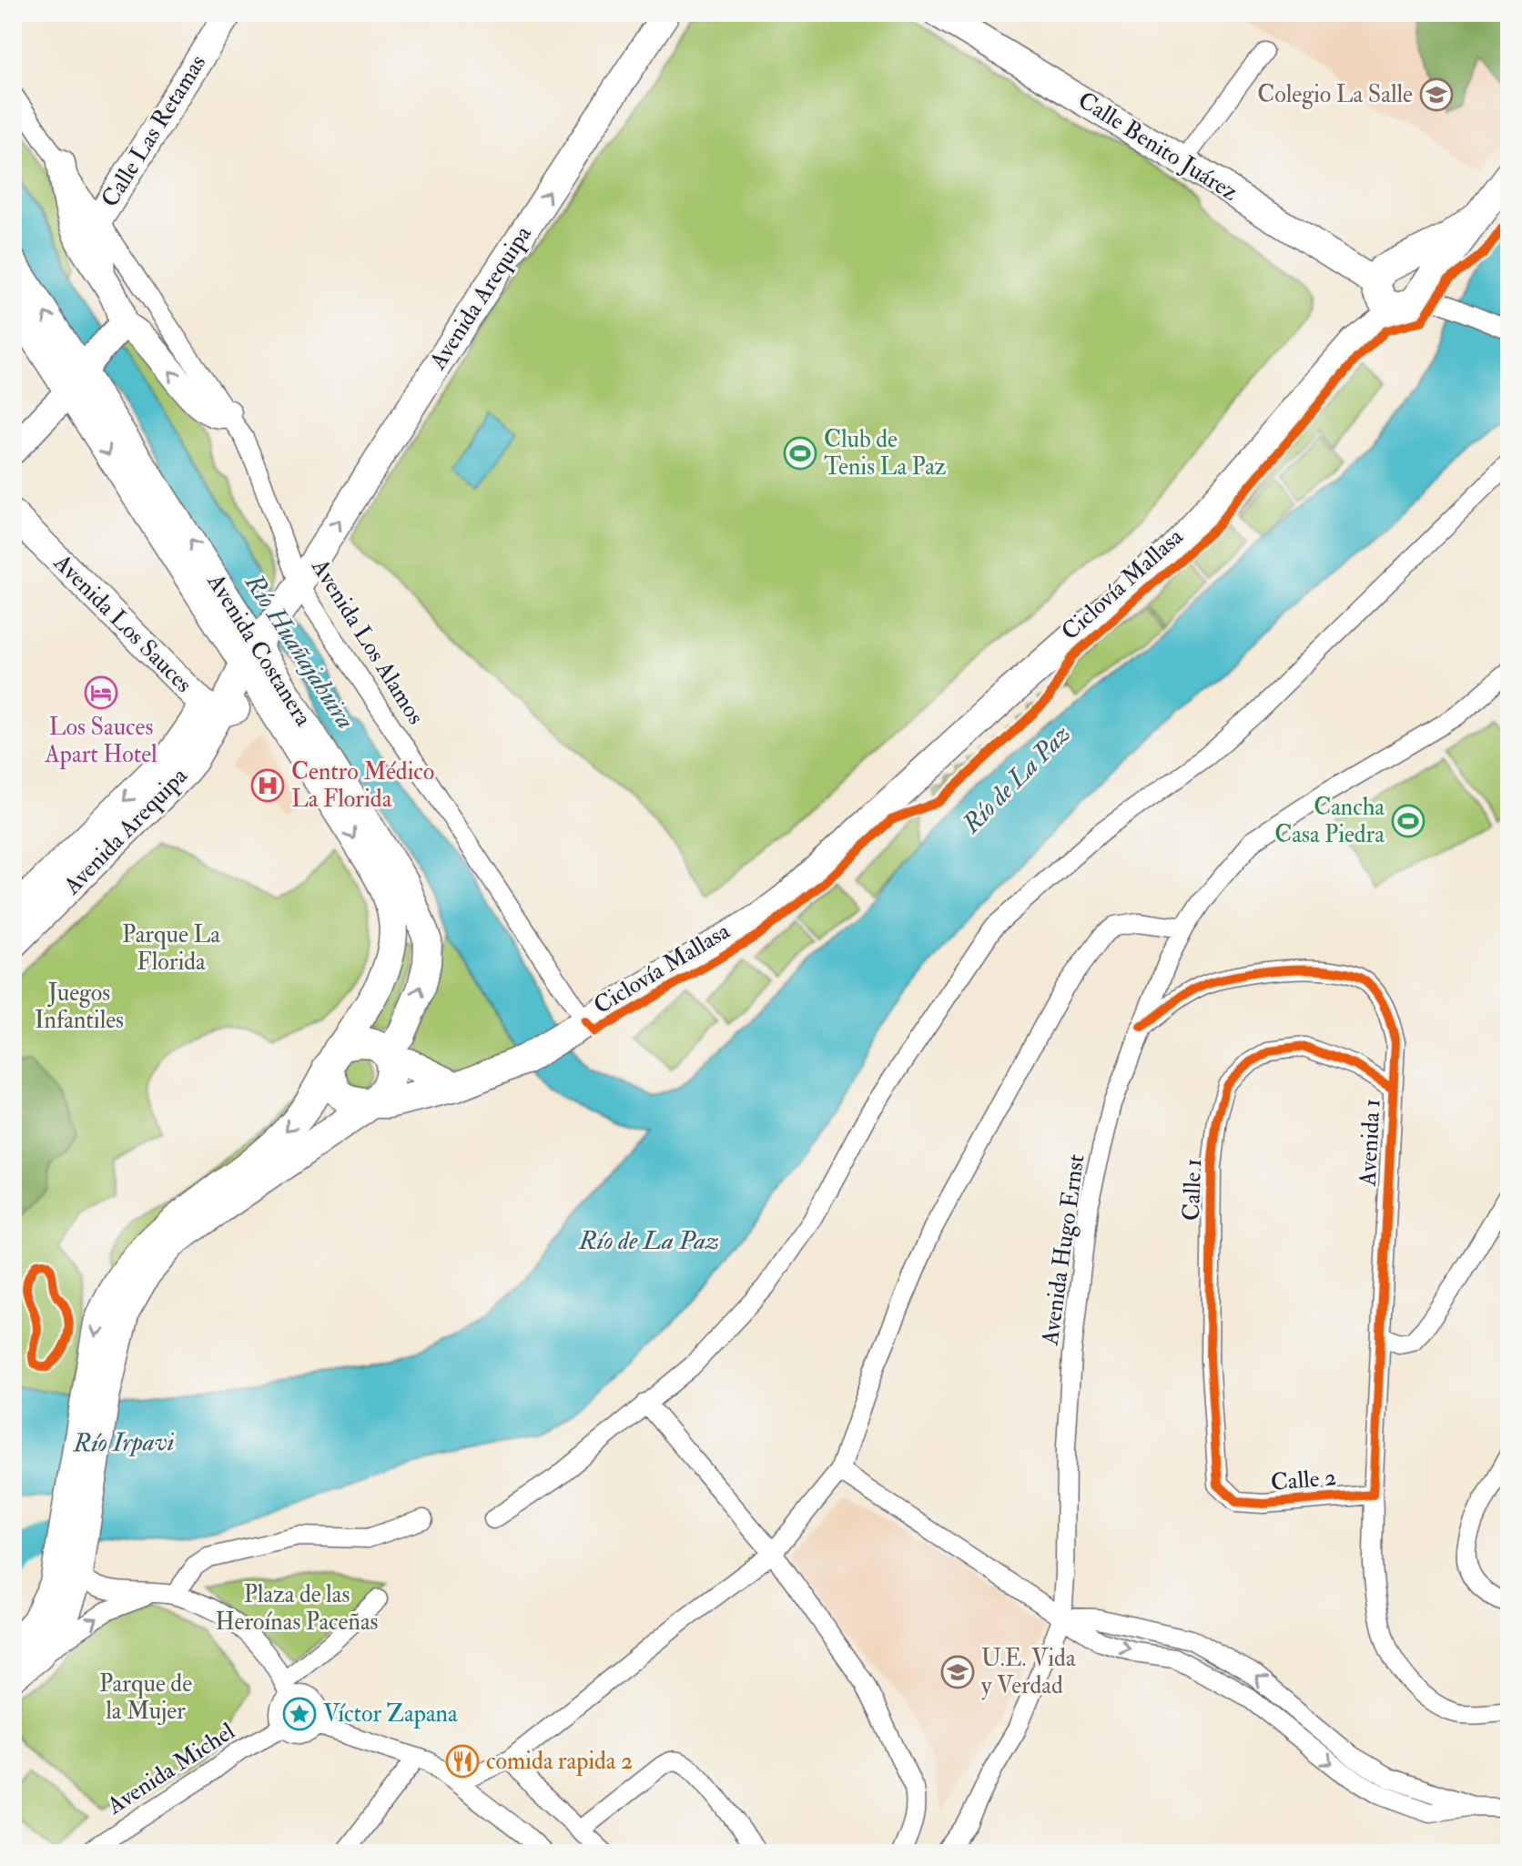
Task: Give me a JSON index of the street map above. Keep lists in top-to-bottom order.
{
  "streets": {
    "main road": [
      "Calle Las Retamas",
      "Calle Benito Juárez",
      "Avenida Arequipa",
      "Avenida Los Sauces",
      "Avenida Costanera"
    ],
    "street": [
      "Avenida Los Alamos",
      "Avenida 1",
      "Calle 1",
      "Avenida Hugo Ernst",
      "Calle 2",
      "Avenida Michel"
    ],
    "cycle path": ["Ciclovía Mallasa"]
  },
  "crossings": [
    ["Calle Las Retamas", "Avenida Los Alamos"],
    ["Avenida Arequipa", "Avenida Los Sauces"],
    ["Avenida Arequipa", "Avenida Los Alamos"],
    ["Avenida Arequipa", "Avenida Costanera"],
    ["Avenida 1", "Calle 1"],
    ["Avenida 1", "Avenida Hugo Ernst"],
    ["Calle 1", "Calle 2"]
  ],
  "water": ["Río Huañajahuira", "Río de La Paz", "Río Irpavi"],
  "parks": [
    "Parque La Florida",
    "Juegos Infantiles",
    "Plaza de las Heroínas Paceñas",
    "Parque de la Mujer"
  ],
  "places": {
    "school or university": ["Colegio La Salle", "U.E. Vida y Verdad"],
    "sports": ["Club de Tenis La Paz", "Cancha Casa Piedra"],
    "hotel": ["Los Sauces Apart Hotel"],
    "hospital": ["Centro Médico La Florida"],
    "place": ["Víctor Zapana"],
    "restaurant": ["comida rapida 2"]
  }
}
